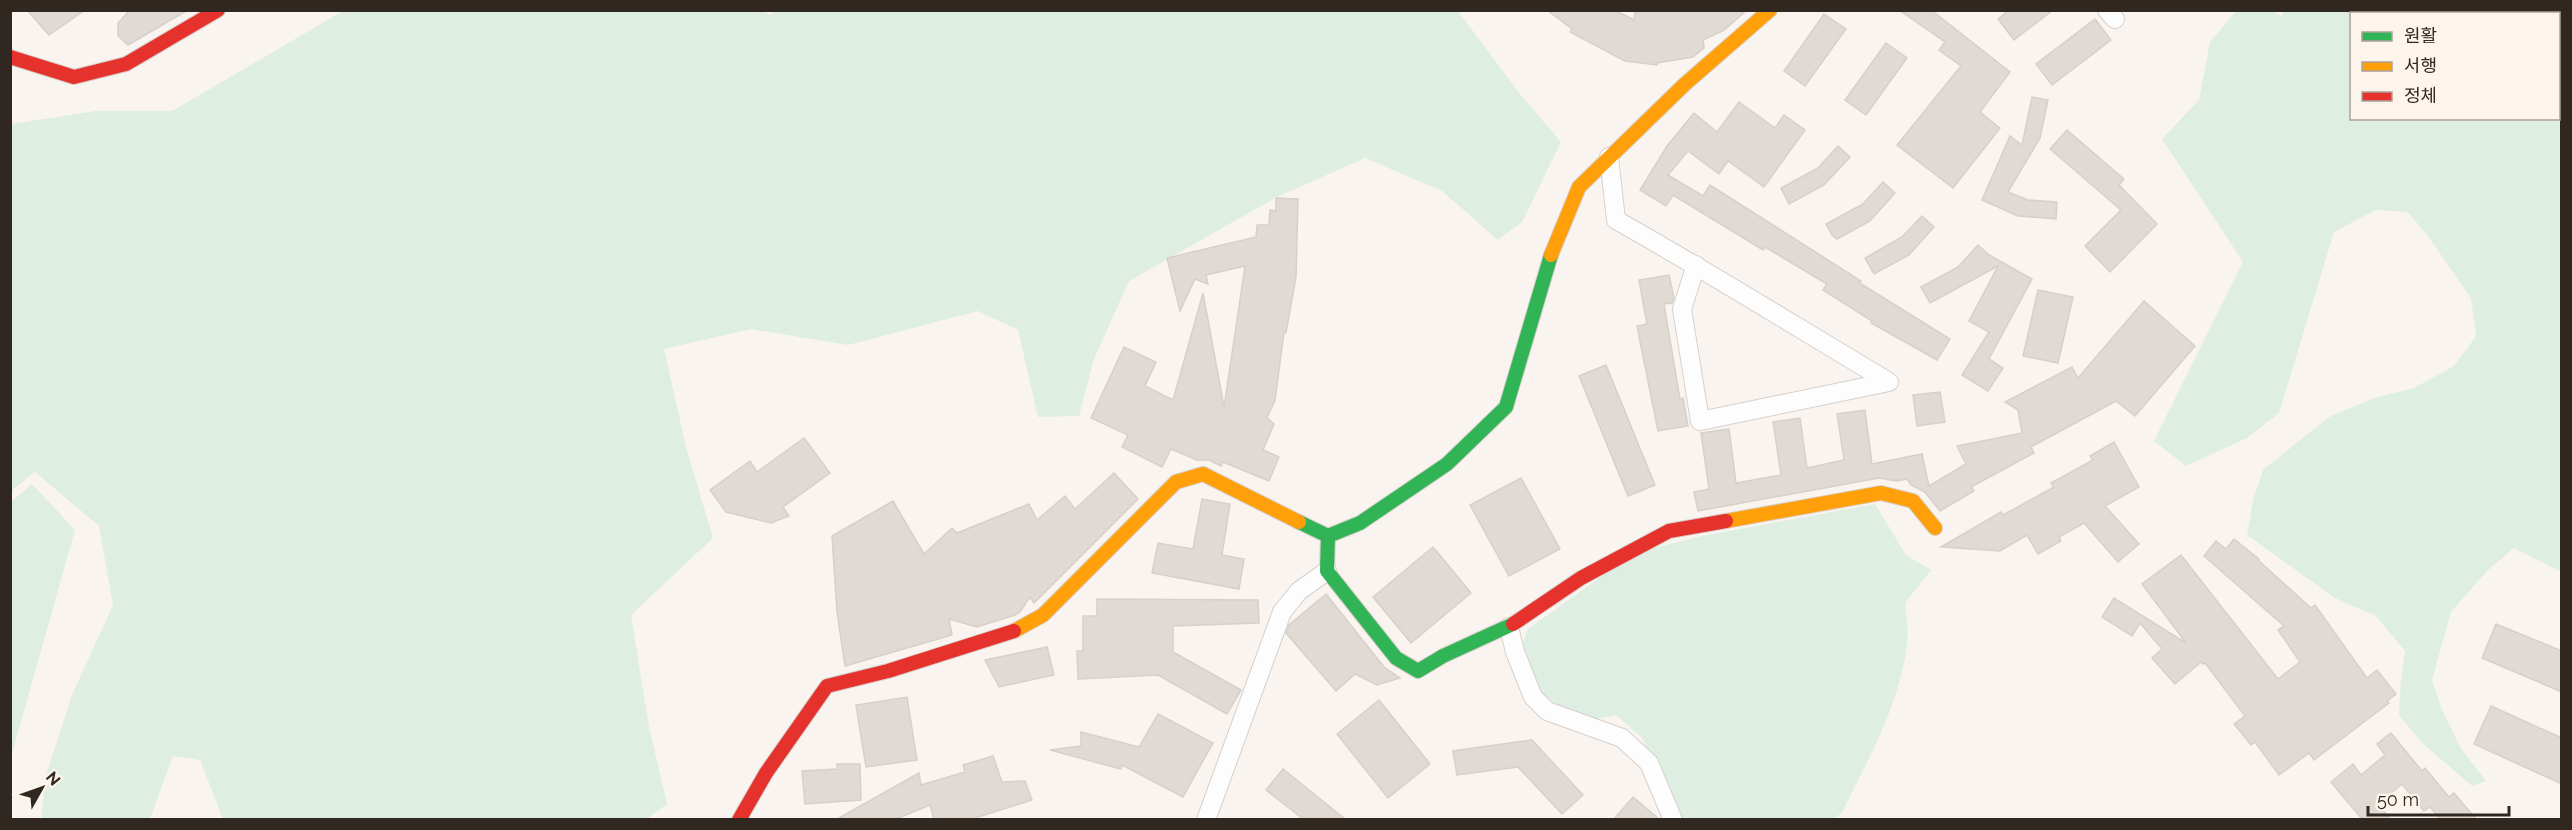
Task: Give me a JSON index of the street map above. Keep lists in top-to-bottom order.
{
  "legend": ["원활", "서행", "정체"],
  "scale_bar": "50 m",
  "north": "top right"
}
